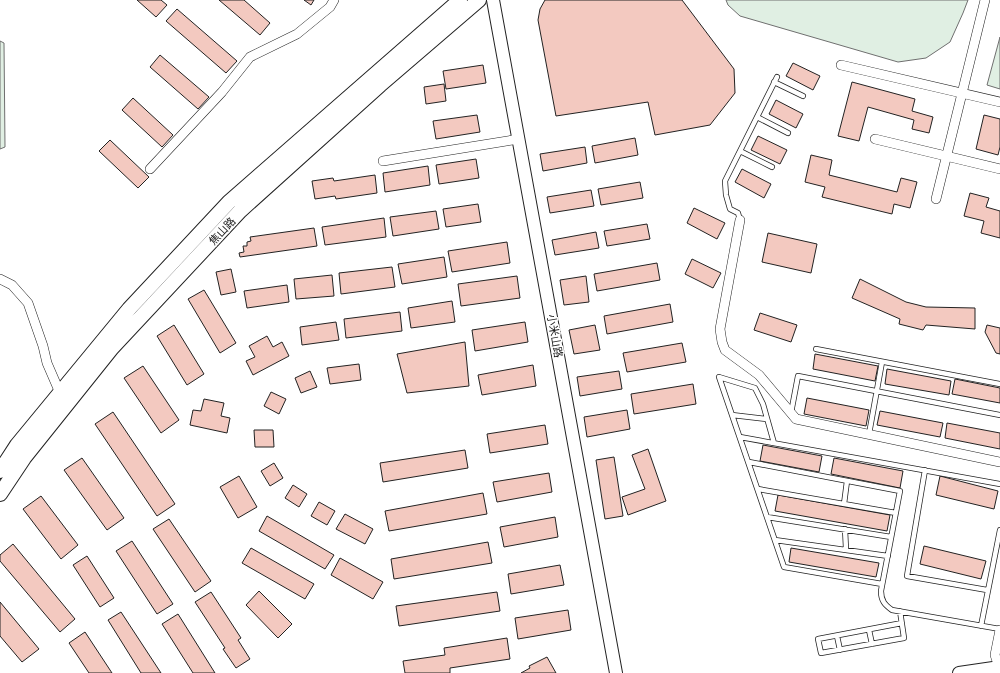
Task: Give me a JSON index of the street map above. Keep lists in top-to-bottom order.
{
  "streets": {
    "main road": ["焦山路"],
    "street": ["小米山路"]
  }
}
